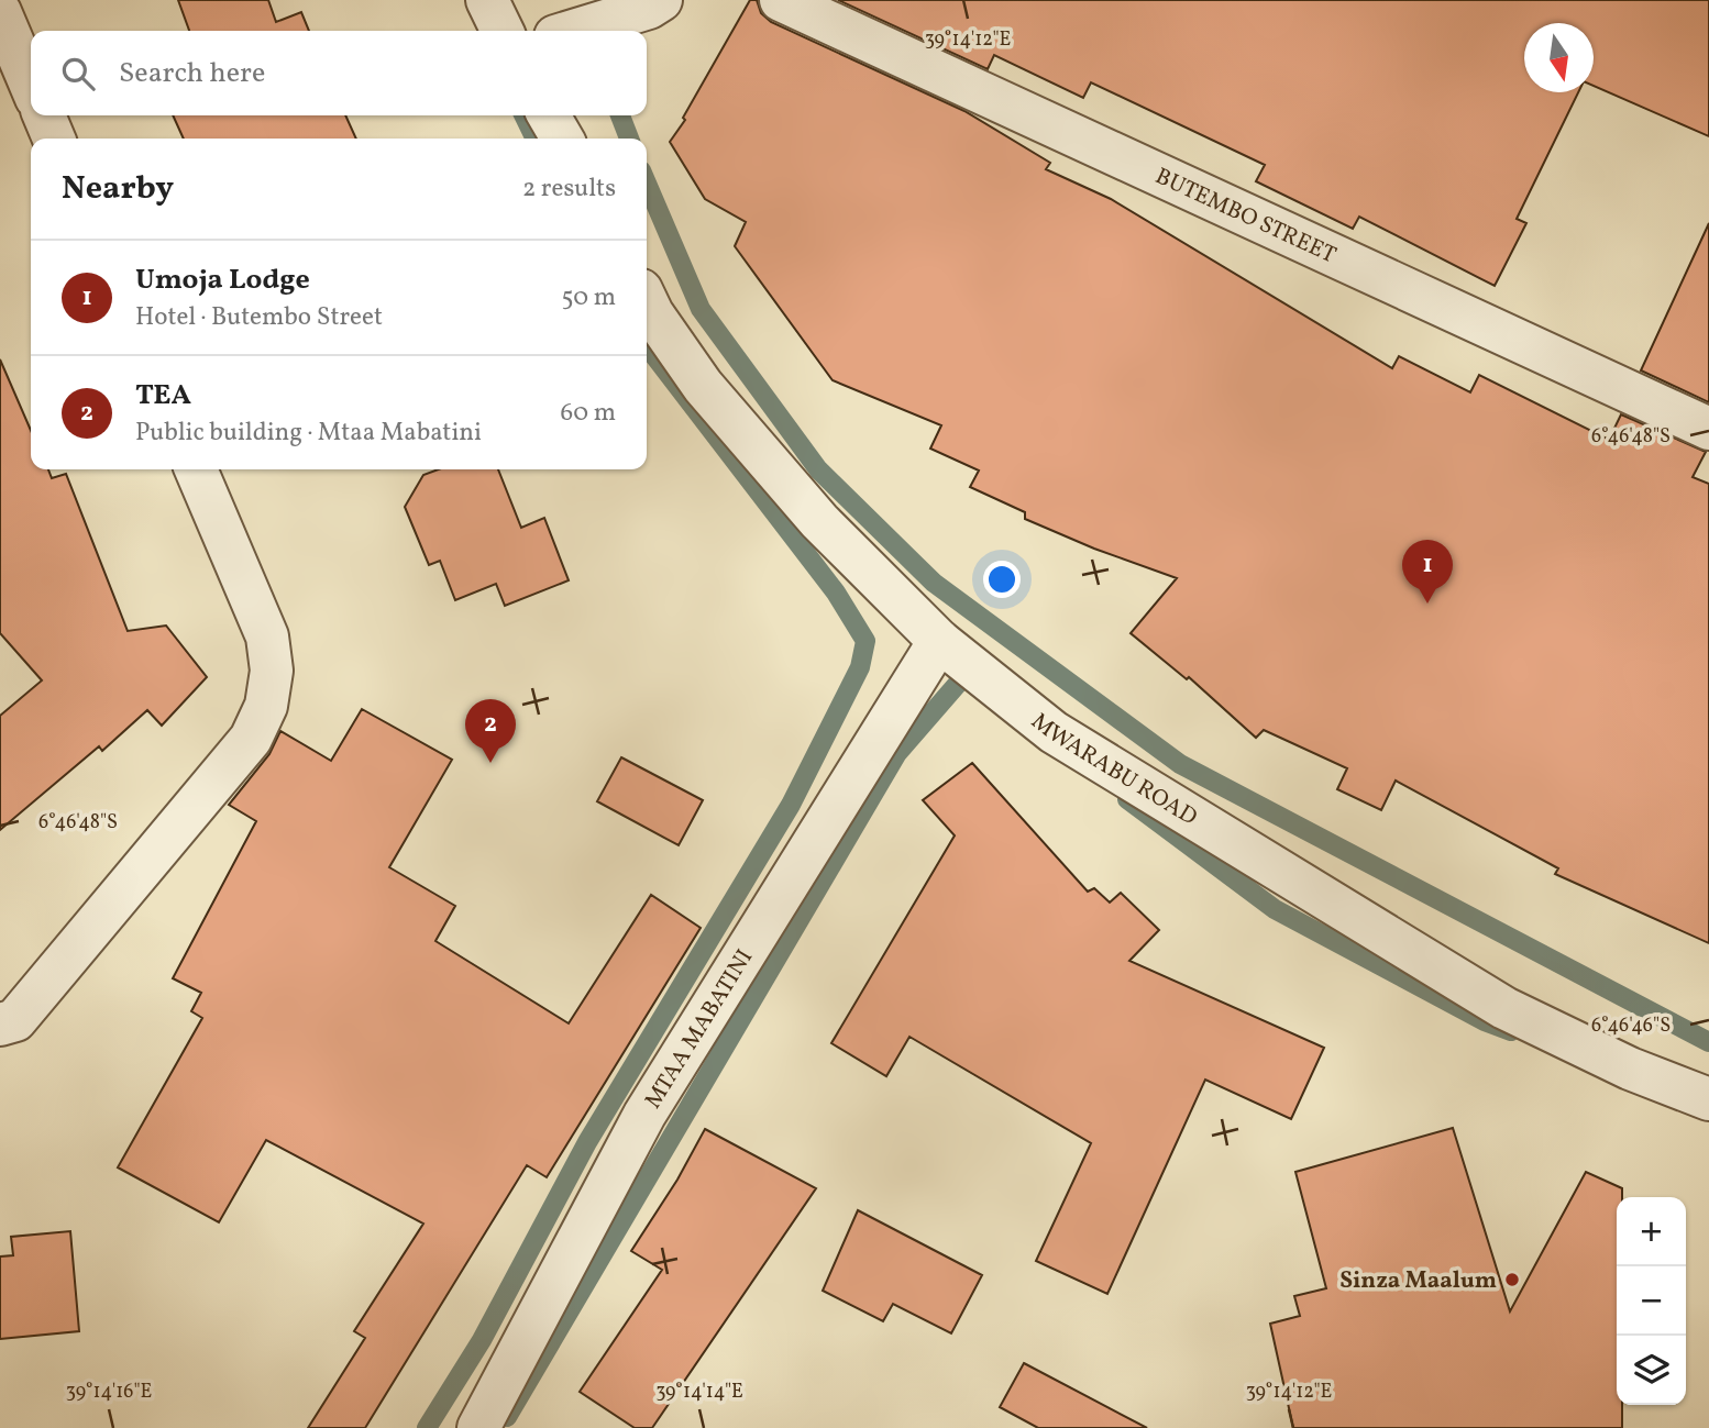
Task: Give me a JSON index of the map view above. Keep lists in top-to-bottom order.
{
  "streets": {
    "street": ["BUTEMBO STREET", "MWARABU ROAD", "MTAA MABATINI"]
  },
  "crossings": [
    ["MWARABU ROAD", "MTAA MABATINI"]
  ],
  "places": ["Sinza Maalum"],
  "north": "bottom",
  "page": {
    "search": "Search here",
    "heading": ["Nearby", "2 results"],
    "list": [
      {
        "mark": "1",
        "name": "Umoja Lodge",
        "note": "Hotel · Butembo Street",
        "value": "50 m"
      },
      {
        "mark": "2",
        "name": "TEA",
        "note": "Public building · Mtaa Mabatini",
        "value": "60 m"
      }
    ],
    "pins": ["1", "2"],
    "map_buttons": ["+", "−"]
  },
  "coordinates": [
    "39°14'12\"E",
    "6°46'48\"S",
    "6°46'46\"S",
    "39°14'16\"E",
    "39°14'14\"E"
  ]
}
